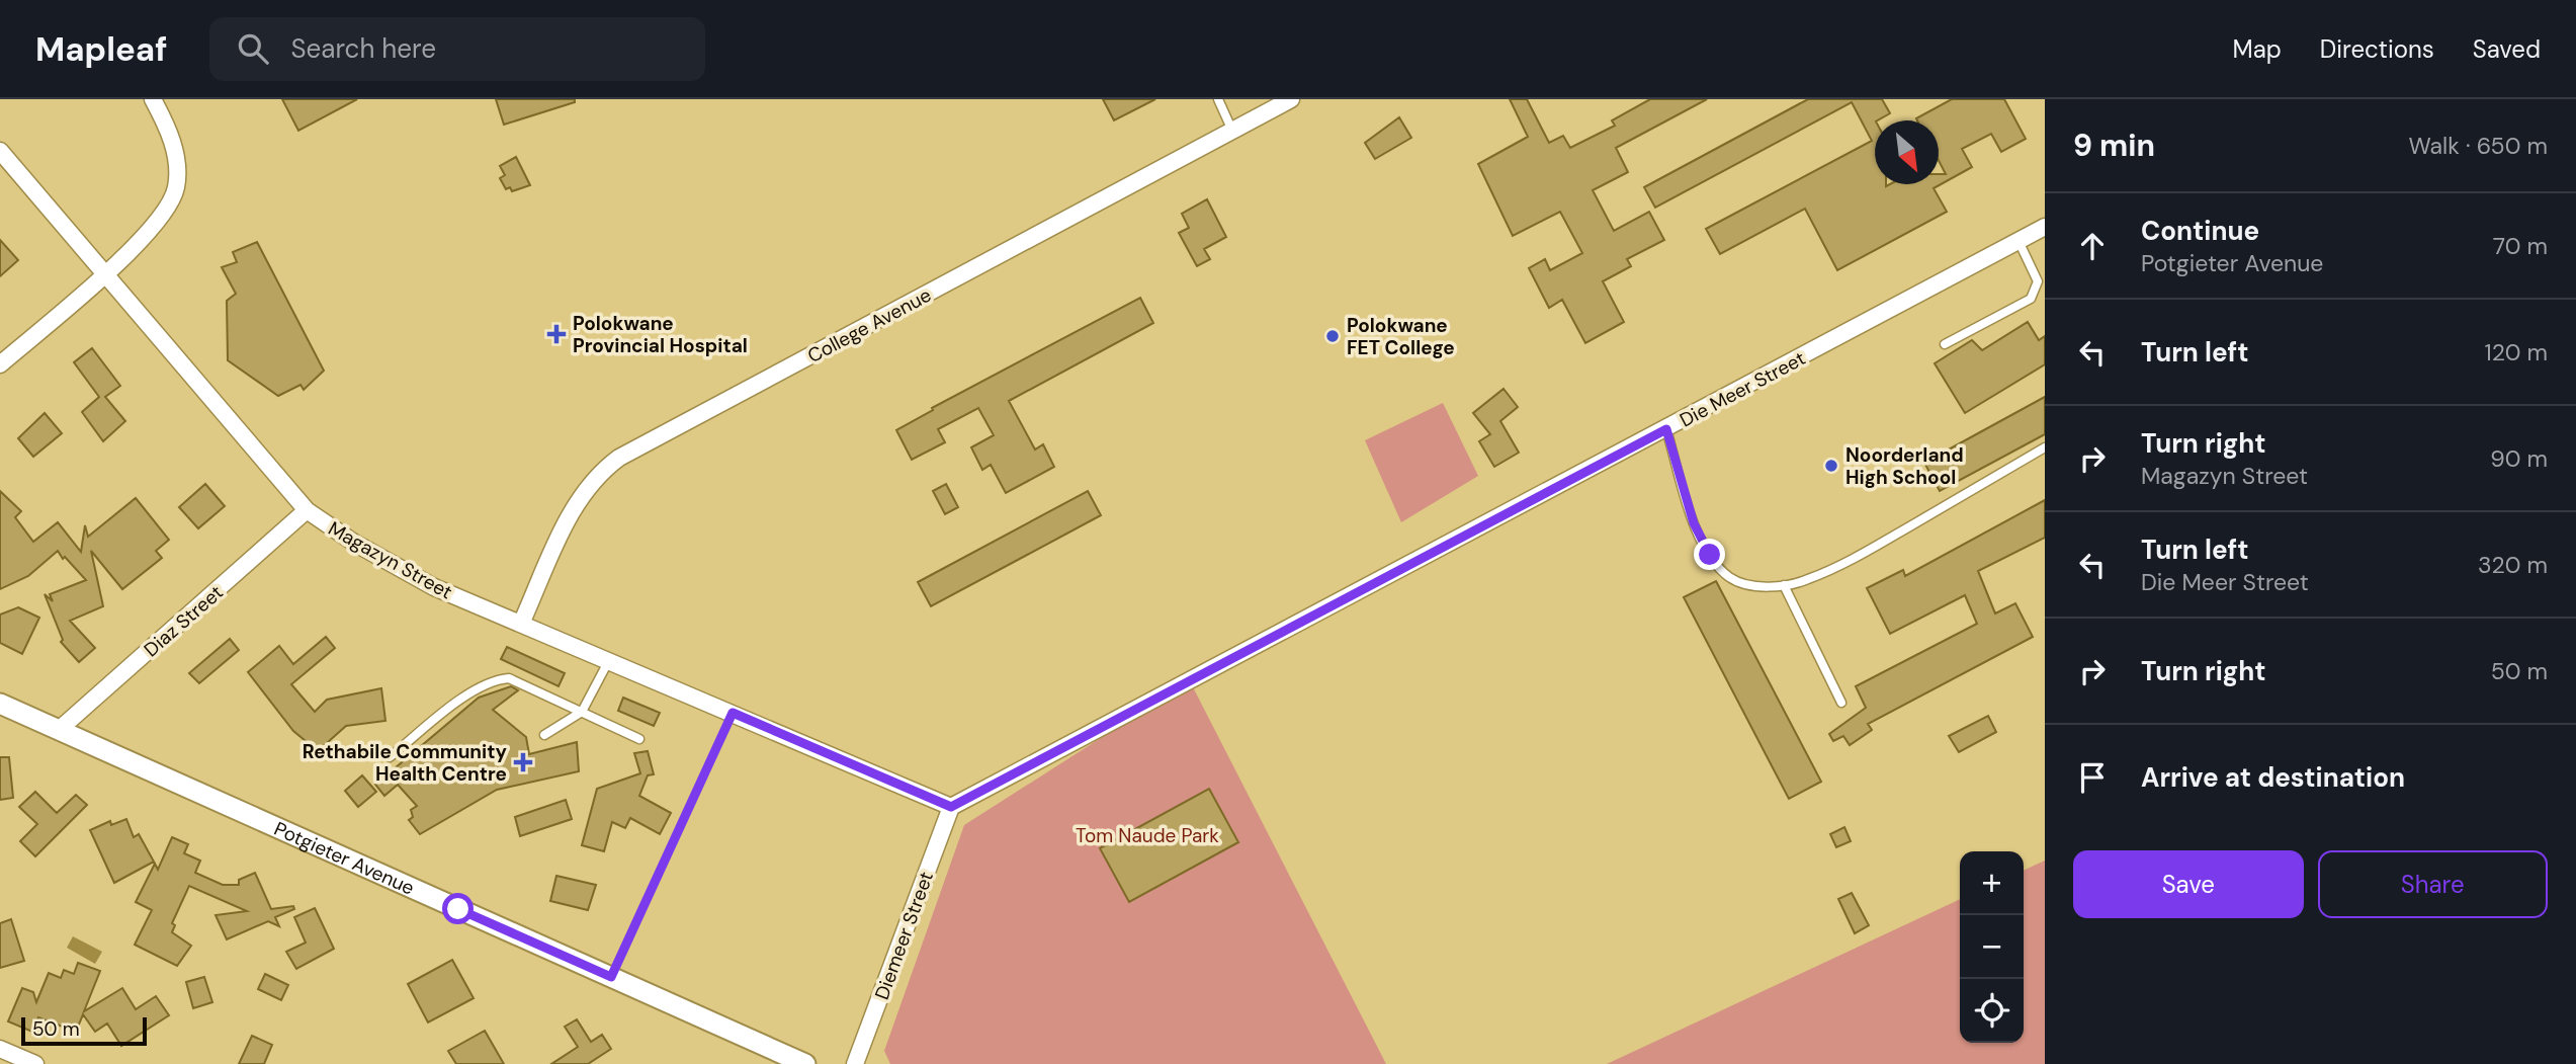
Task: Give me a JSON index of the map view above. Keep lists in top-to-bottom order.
{
  "streets": {
    "street": [
      "College Avenue",
      "Die Meer Street",
      "Magazyn Street",
      "Diaz Street",
      "Potgieter Avenue",
      "Diemeer Street"
    ]
  },
  "crossings": [
    ["College Avenue", "Magazyn Street"],
    ["Die Meer Street", "Magazyn Street"],
    ["Die Meer Street", "Diemeer Street"],
    ["Magazyn Street", "Diaz Street"],
    ["Magazyn Street", "Diemeer Street"],
    ["Diaz Street", "Potgieter Avenue"]
  ],
  "parks": ["Tom Naude Park"],
  "places": {
    "health": ["Polokwane Provincial Hospital", "Rethabile Community Health Centre"],
    "other": ["Polokwane FET College", "Noorderland High School"]
  },
  "scale_bar": "50 m",
  "north": "bottom right",
  "page": {
    "header": "Mapleaf",
    "search": "Search here",
    "nav": ["Map", "Directions", "Saved"],
    "heading": ["9 min", "Walk · 650 m"],
    "list": [
      ["Continue", "Potgieter Avenue", "70 m"],
      ["Turn left", "120 m"],
      ["Turn right", "Magazyn Street", "90 m"],
      ["Turn left", "Die Meer Street", "320 m"],
      ["Turn right", "50 m"],
      "Arrive at destination"
    ],
    "buttons": ["Save", "Share"],
    "map_buttons": ["+", "−"],
    "scale": "50 m"
  }
}
